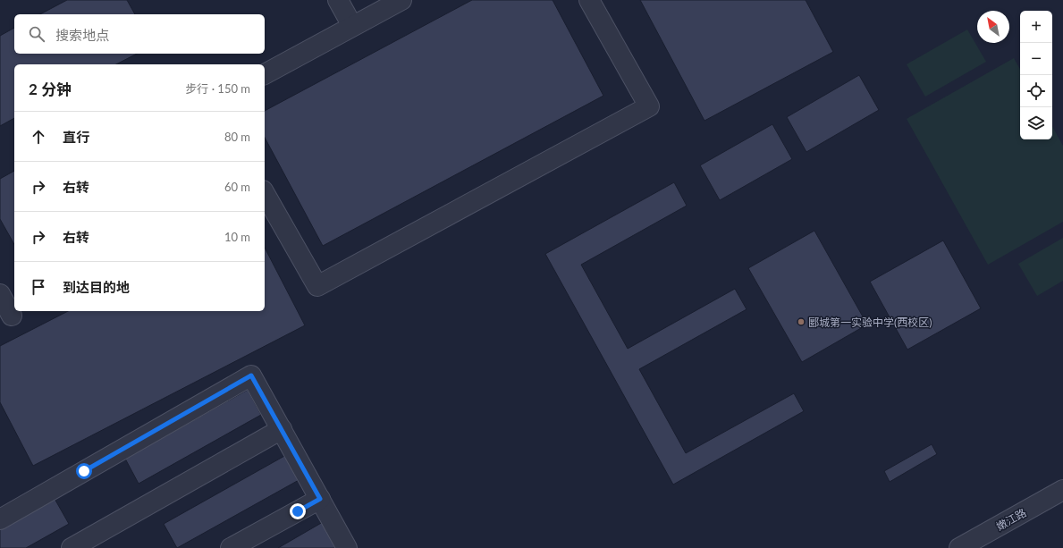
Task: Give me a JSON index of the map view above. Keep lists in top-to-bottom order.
{
  "streets": {
    "street": ["嫩江路"]
  },
  "places": ["郾城第一实验中学(西校区)"],
  "north": "top left",
  "page": {
    "map_buttons": ["+", "−"],
    "search": "搜索地点",
    "heading": ["2 分钟", "步行 · 150 m"],
    "list": [
      ["直行", "80 m"],
      ["右转", "60 m"],
      ["右转", "10 m"],
      "到达目的地"
    ]
  }
}
